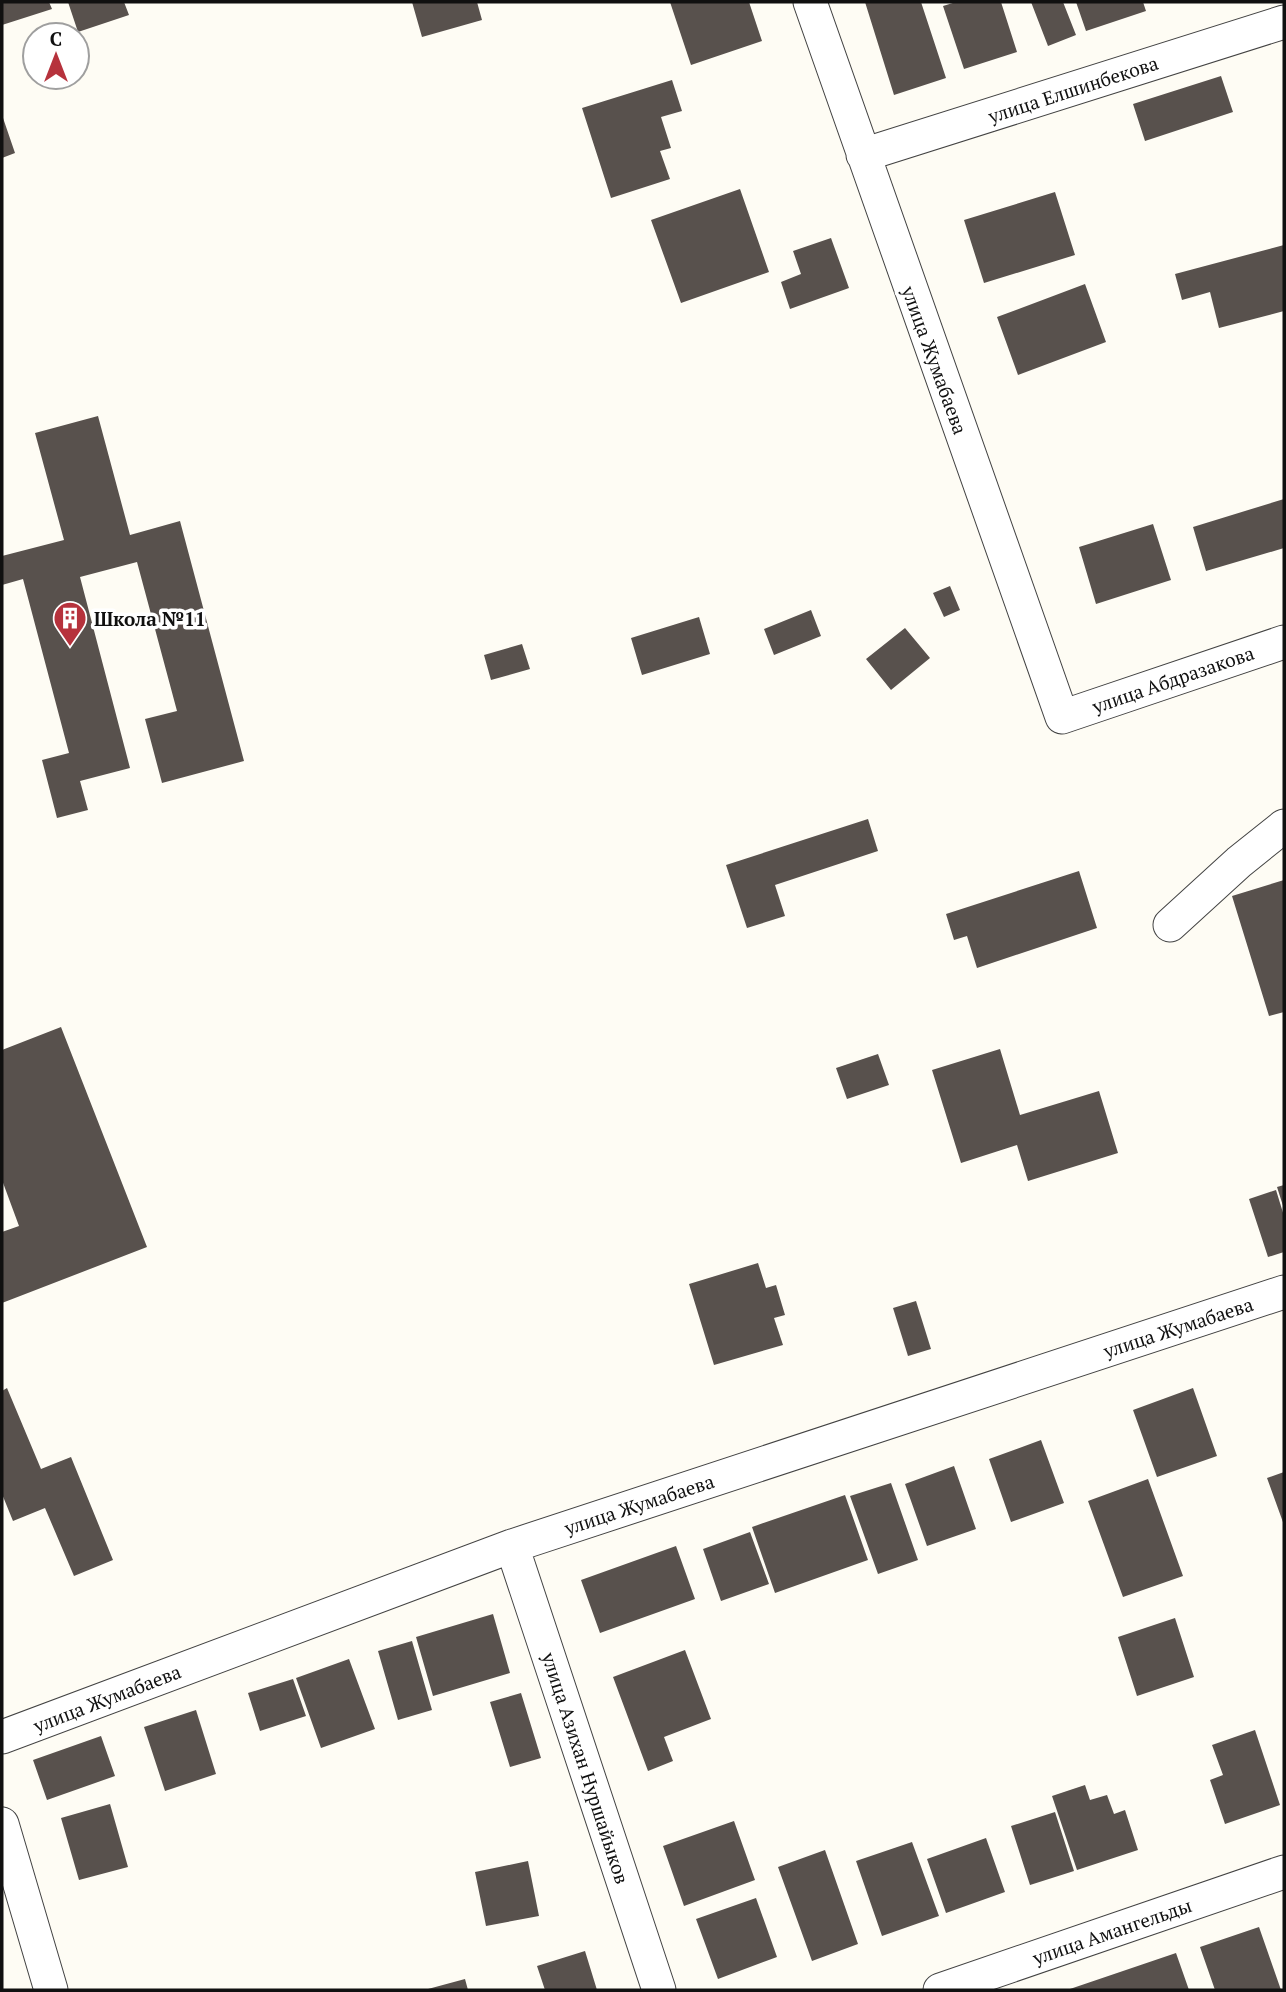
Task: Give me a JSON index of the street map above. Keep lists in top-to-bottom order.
{
  "streets": {
    "street": [
      "улица Елшинбекова",
      "улица Жумабаева",
      "улица Абдразакова",
      "улица Азихан Нуршайыков",
      "улица Амангельды"
    ]
  },
  "crossings": [
    ["улица Елшинбекова", "улица Жумабаева"],
    ["улица Жумабаева", "улица Абдразакова"],
    ["улица Жумабаева", "улица Азихан Нуршайыков"]
  ],
  "places": {
    "building": ["Школа №11"]
  },
  "north": "top"
}
